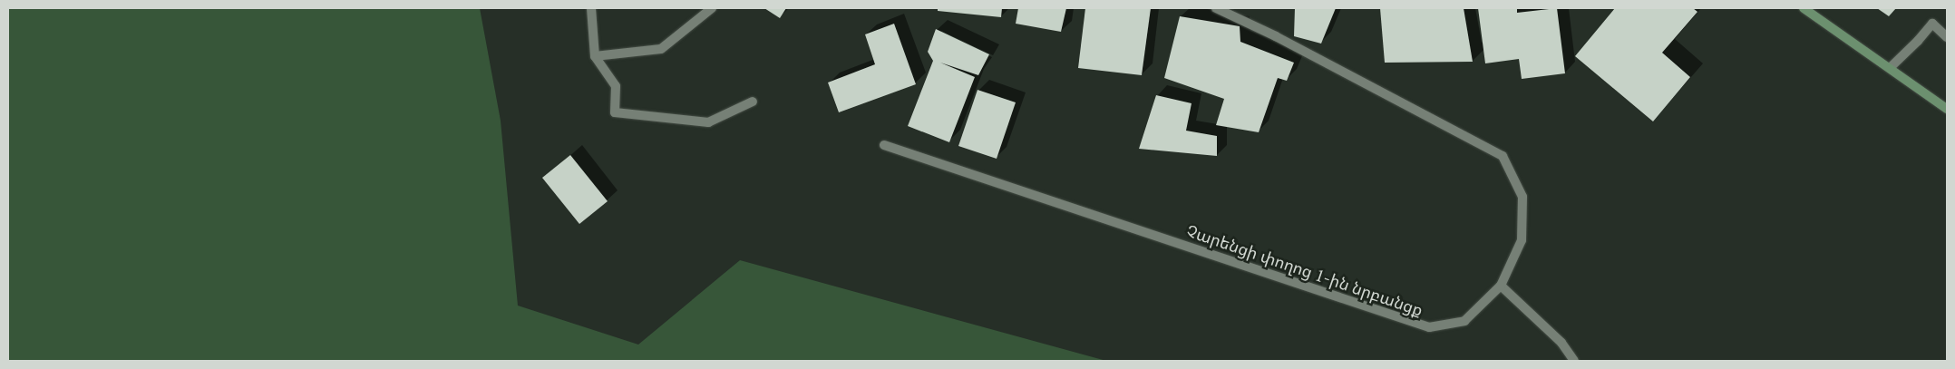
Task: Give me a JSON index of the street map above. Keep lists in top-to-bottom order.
{
  "streets": {
    "street": ["Չարենցի փողոց 1-ին նրբանցք"]
  }
}
